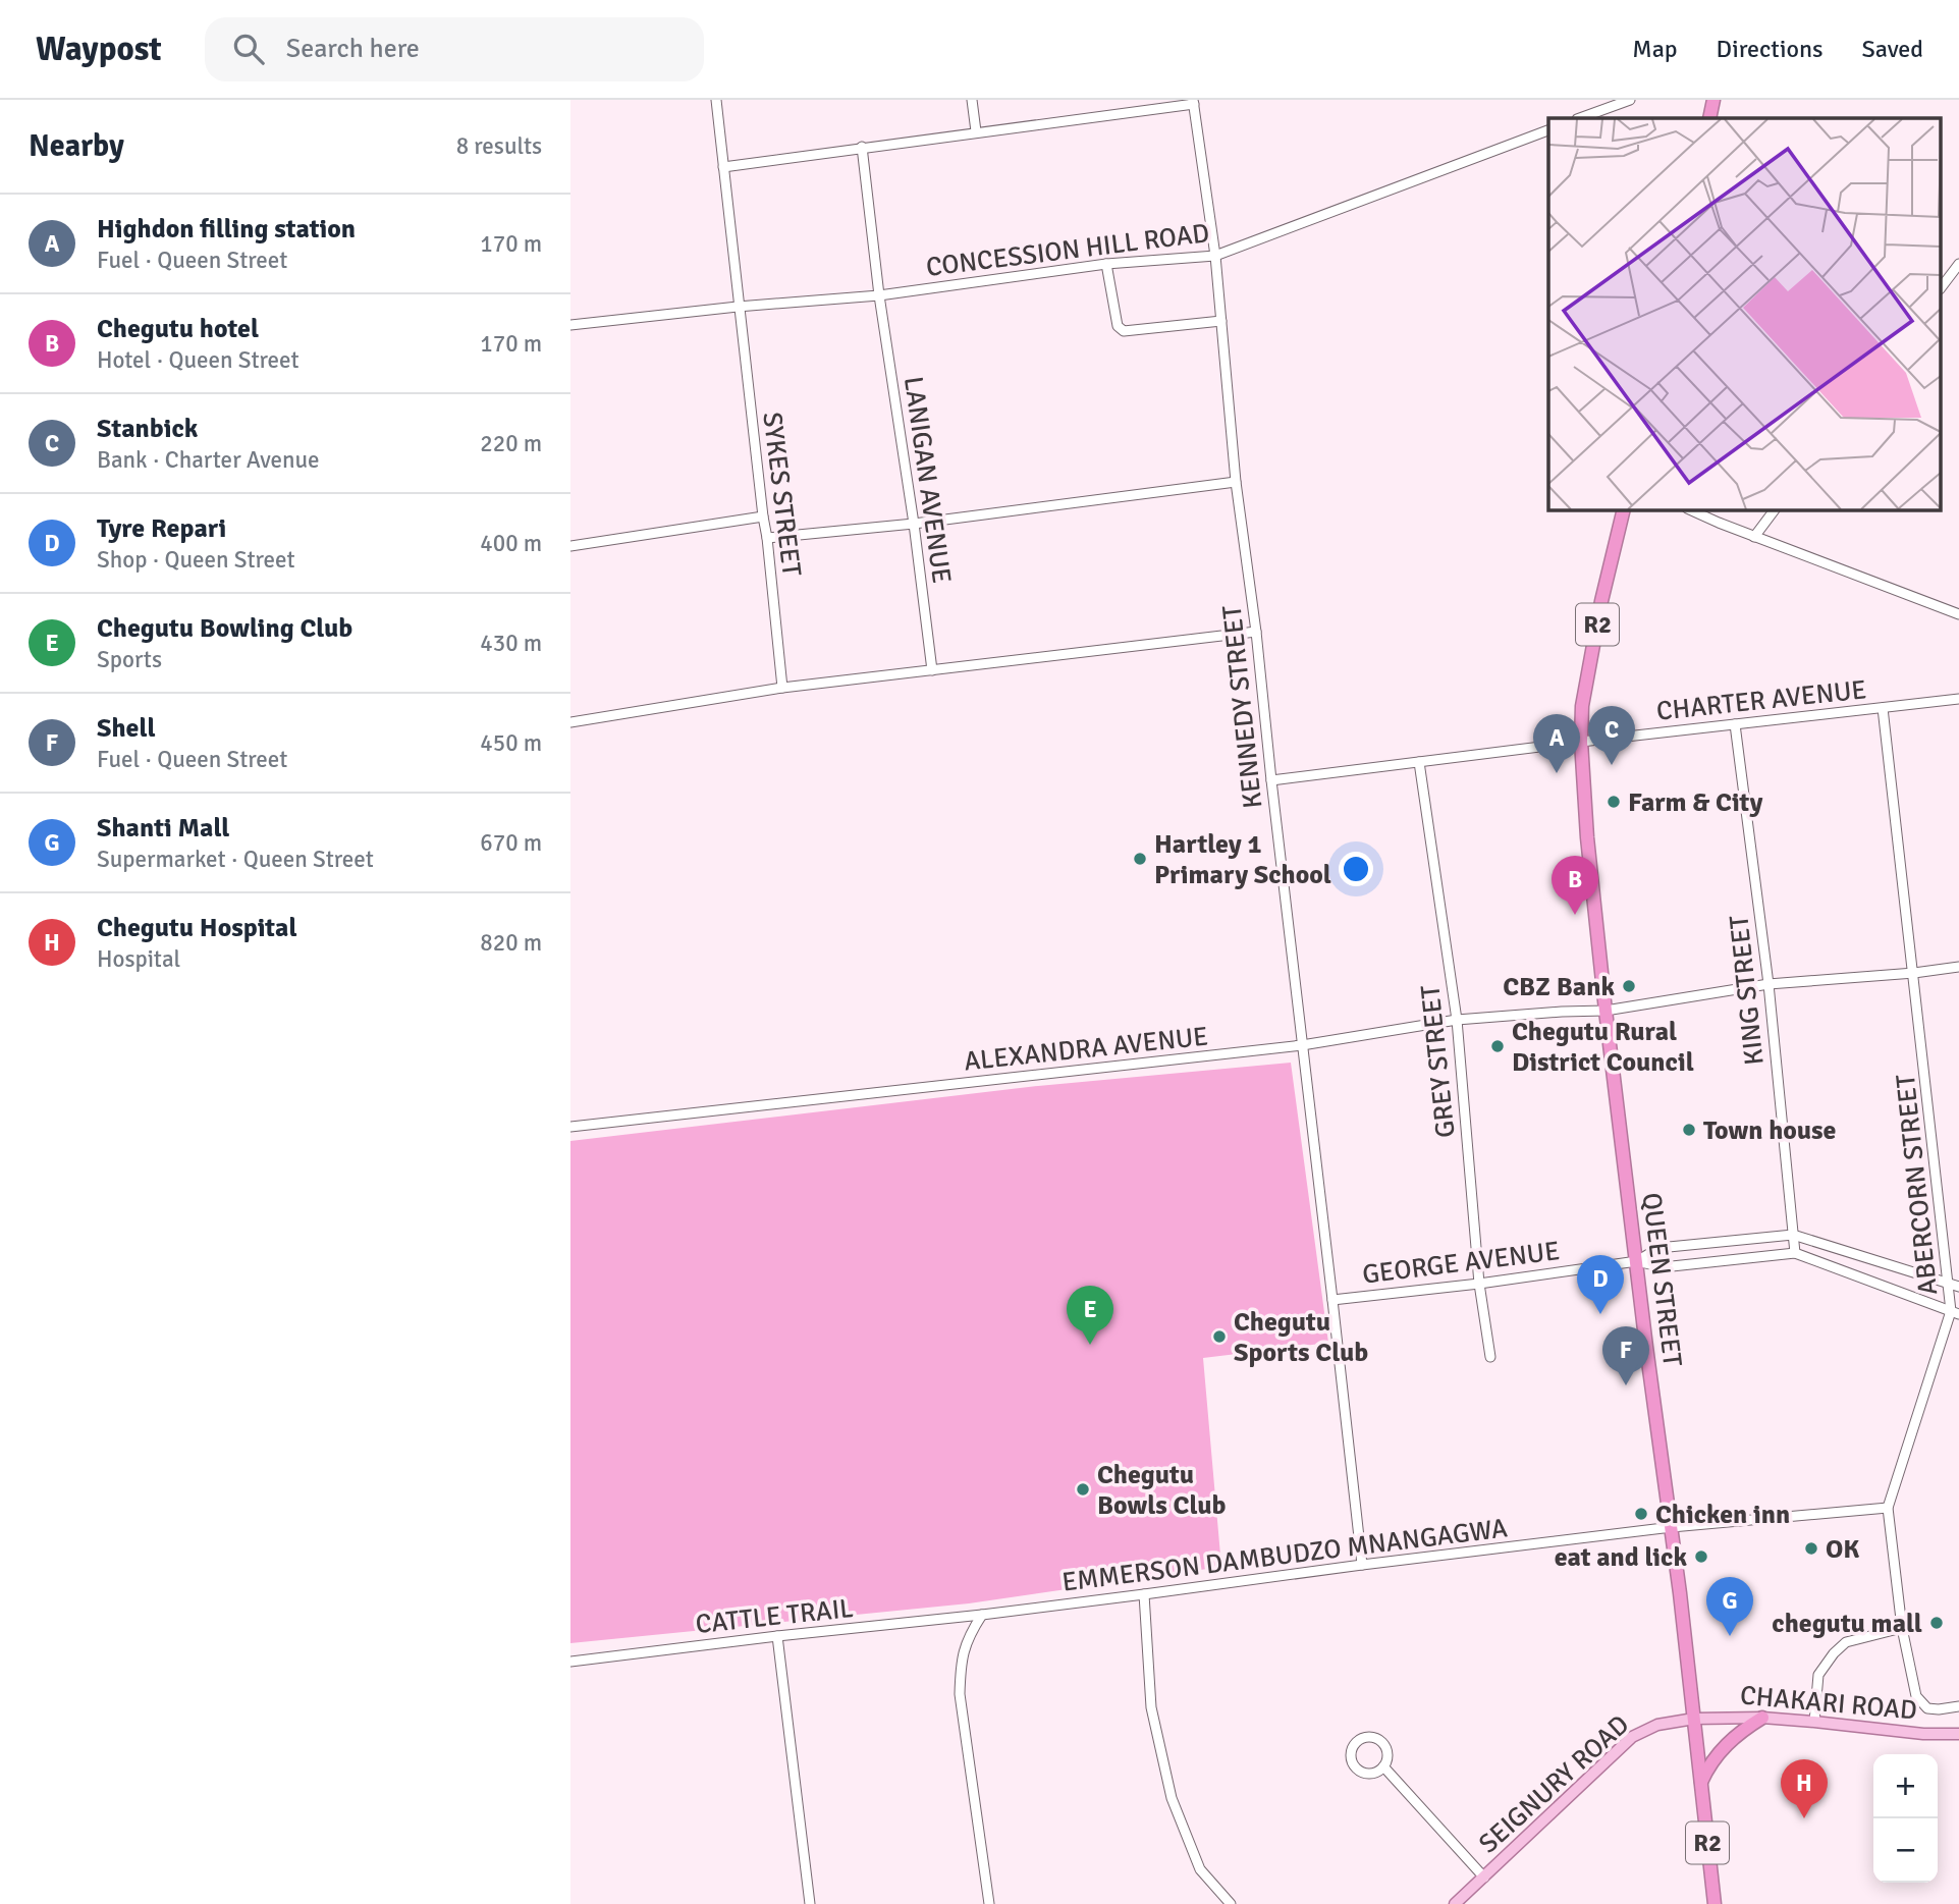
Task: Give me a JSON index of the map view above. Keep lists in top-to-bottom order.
{
  "streets": {
    "highway": ["R2", "QUEEN STREET"],
    "main road": ["CHAKARI ROAD", "SEIGNURY ROAD"],
    "street": [
      "CONCESSION HILL ROAD",
      "LANIGAN AVENUE",
      "SYKES STREET",
      "CHARTER AVENUE",
      "KENNEDY STREET",
      "KING STREET",
      "ALEXANDRA AVENUE",
      "GREY STREET",
      "ABERCORN STREET",
      "GEORGE AVENUE",
      "EMMERSON DAMBUDZO MNANGAGWA",
      "CATTLE TRAIL"
    ]
  },
  "crossings": [
    ["CONCESSION HILL ROAD", "LANIGAN AVENUE"],
    ["CONCESSION HILL ROAD", "SYKES STREET"],
    ["CONCESSION HILL ROAD", "KENNEDY STREET"],
    ["R2", "QUEEN STREET"],
    ["R2", "CHAKARI ROAD"],
    ["R2", "SEIGNURY ROAD"],
    ["CHARTER AVENUE", "KENNEDY STREET"],
    ["CHARTER AVENUE", "KING STREET"],
    ["CHARTER AVENUE", "GREY STREET"],
    ["CHARTER AVENUE", "ABERCORN STREET"],
    ["CHARTER AVENUE", "QUEEN STREET"],
    ["KENNEDY STREET", "ALEXANDRA AVENUE"],
    ["KENNEDY STREET", "GEORGE AVENUE"],
    ["KENNEDY STREET", "EMMERSON DAMBUDZO MNANGAGWA"],
    ["KING STREET", "ALEXANDRA AVENUE"],
    ["KING STREET", "GEORGE AVENUE"],
    ["ALEXANDRA AVENUE", "GREY STREET"],
    ["ALEXANDRA AVENUE", "ABERCORN STREET"],
    ["ALEXANDRA AVENUE", "QUEEN STREET"],
    ["GREY STREET", "GEORGE AVENUE"],
    ["ABERCORN STREET", "GEORGE AVENUE"],
    ["ABERCORN STREET", "EMMERSON DAMBUDZO MNANGAGWA"],
    ["GEORGE AVENUE", "QUEEN STREET"],
    ["QUEEN STREET", "EMMERSON DAMBUDZO MNANGAGWA"],
    ["QUEEN STREET", "CHAKARI ROAD"],
    ["QUEEN STREET", "SEIGNURY ROAD"],
    ["EMMERSON DAMBUDZO MNANGAGWA", "CATTLE TRAIL"],
    ["CHAKARI ROAD", "SEIGNURY ROAD"]
  ],
  "places": [
    "Farm & City",
    "Hartley 1 Primary School",
    "CBZ Bank",
    "Chegutu Rural District Council",
    "Town house",
    "Chegutu Sports Club",
    "Chegutu Bowls Club",
    "Chicken inn",
    "OK",
    "eat and lick",
    "chegutu mall"
  ],
  "page": {
    "header": "Waypost",
    "search": "Search here",
    "nav": ["Map", "Directions", "Saved"],
    "heading": ["Nearby", "8 results"],
    "list": [
      {
        "mark": "A",
        "name": "Highdon filling station",
        "note": "Fuel · Queen Street",
        "value": "170 m"
      },
      {
        "mark": "B",
        "name": "Chegutu hotel",
        "note": "Hotel · Queen Street",
        "value": "170 m"
      },
      {
        "mark": "C",
        "name": "Stanbick",
        "note": "Bank · Charter Avenue",
        "value": "220 m"
      },
      {
        "mark": "D",
        "name": "Tyre Repari",
        "note": "Shop · Queen Street",
        "value": "400 m"
      },
      {
        "mark": "E",
        "name": "Chegutu Bowling Club",
        "note": "Sports",
        "value": "430 m"
      },
      {
        "mark": "F",
        "name": "Shell",
        "note": "Fuel · Queen Street",
        "value": "450 m"
      },
      {
        "mark": "G",
        "name": "Shanti Mall",
        "note": "Supermarket · Queen Street",
        "value": "670 m"
      },
      {
        "mark": "H",
        "name": "Chegutu Hospital",
        "note": "Hospital",
        "value": "820 m"
      }
    ],
    "pins": [
      "C",
      "A",
      "B",
      "D",
      "E",
      "F",
      "G",
      "H"
    ],
    "map_buttons": ["+", "−"]
  }
}
